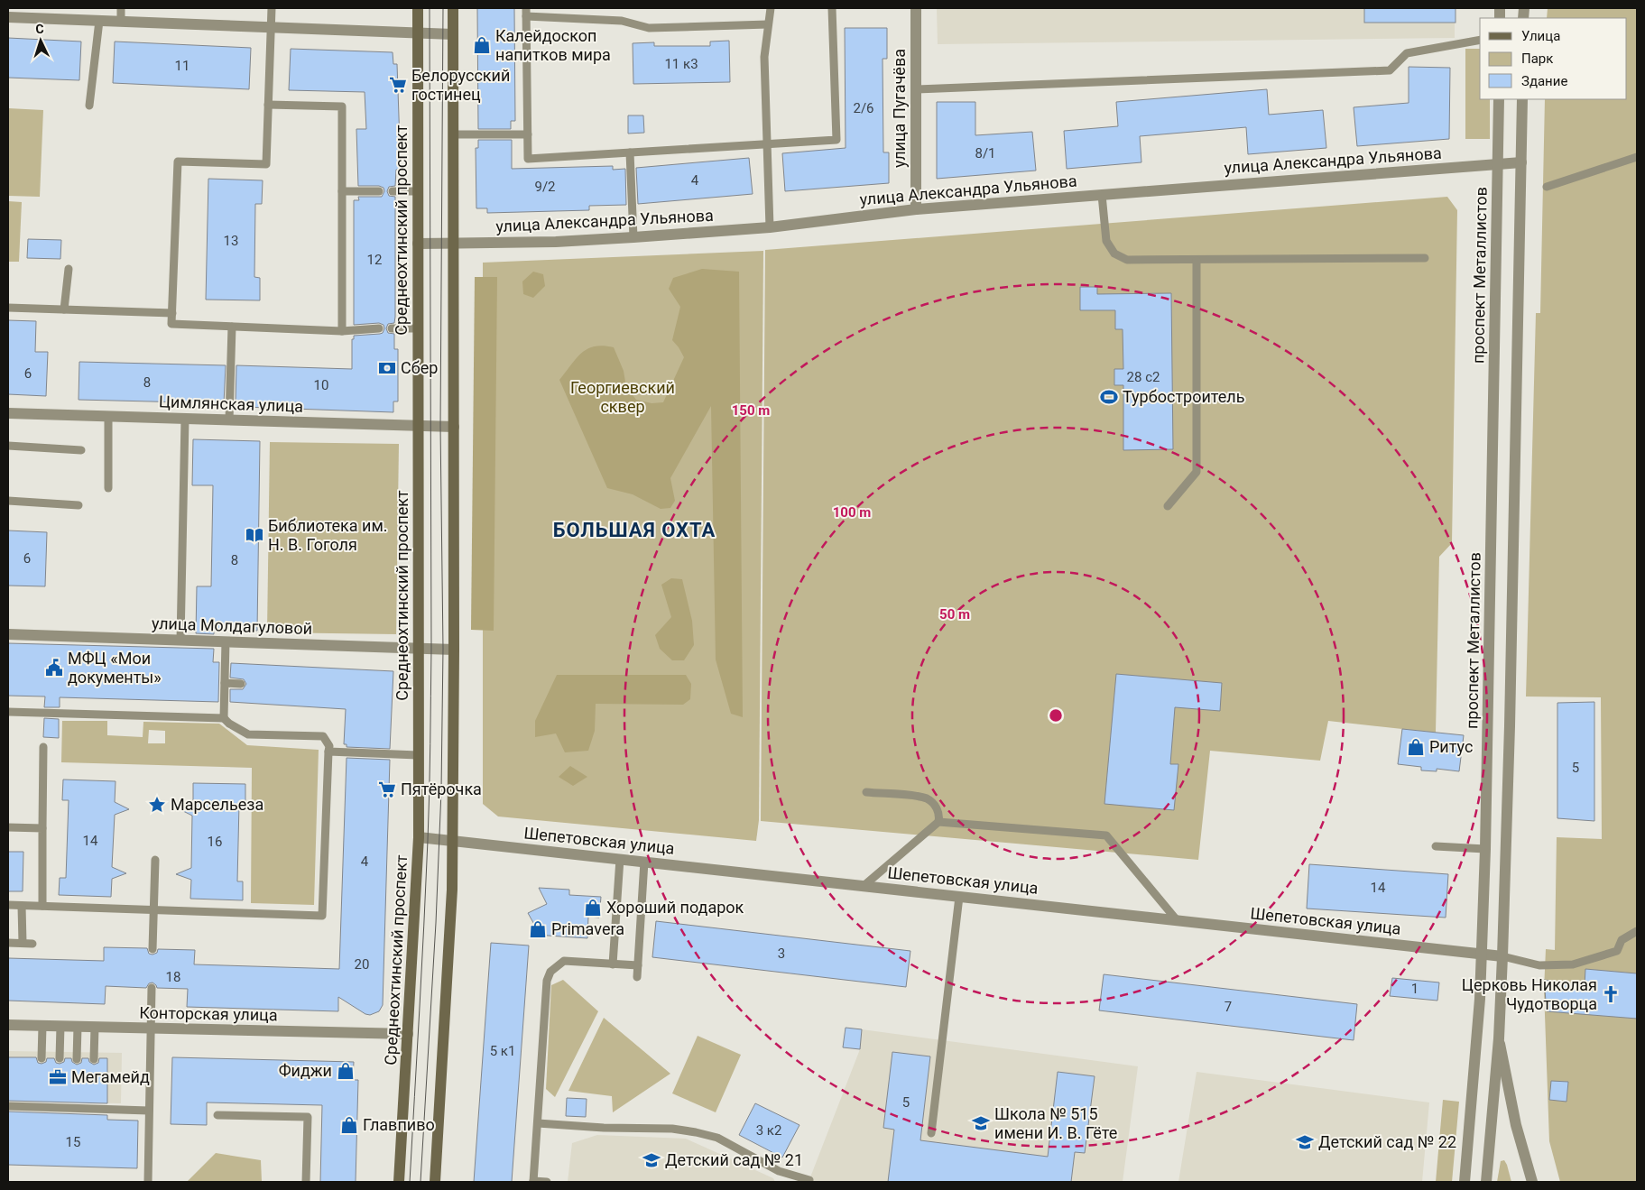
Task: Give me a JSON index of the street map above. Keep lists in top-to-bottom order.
{
  "streets": {
    "main road": ["Среднеохтинский проспект"],
    "street": [
      "улица Пугачёва",
      "улица Александра Ульянова",
      "проспект Металлистов",
      "Цимлянская улица",
      "улица Молдагуловой",
      "Шепетовская улица",
      "Конторская улица"
    ]
  },
  "crossings": [
    ["улица Пугачёва", "улица Александра Ульянова"],
    ["улица Александра Ульянова", "Среднеохтинский проспект"],
    ["улица Александра Ульянова", "проспект Металлистов"],
    ["Среднеохтинский проспект", "Цимлянская улица"],
    ["Среднеохтинский проспект", "улица Молдагуловой"],
    ["Среднеохтинский проспект", "Шепетовская улица"],
    ["Среднеохтинский проспект", "Конторская улица"],
    ["проспект Металлистов", "Шепетовская улица"]
  ],
  "districts": ["БОЛЬШАЯ ОХТА"],
  "parks": ["Георгиевский сквер"],
  "places": {
    "shop": [
      "Калейдоскоп напитков мира",
      "Ритус",
      "Хороший подарок",
      "Primavera",
      "Фиджи",
      "Главпиво"
    ],
    "supermarket": ["Белорусский гостинец", "Пятёрочка"],
    "bank": ["Сбер"],
    "sports": ["Турбостроитель"],
    "library": ["Библиотека им. Н. В. Гоголя"],
    "public building": ["МФЦ «Мои документы»"],
    "place": ["Марсельеза"],
    "church": ["Церковь Николая Чудотворца"],
    "office": ["Мегамейд"],
    "school or university": ["Школа № 515 имени И. В. Гёте", "Детский сад № 22", "Детский сад № 21"]
  },
  "house_numbers": [
    "11 к3",
    "11",
    "2/6",
    "8/1",
    "4",
    "9/2",
    "13",
    "12",
    "6",
    "28 с2",
    "8",
    "10",
    "6",
    "8",
    "5",
    "14",
    "16",
    "4",
    "14",
    "3",
    "20",
    "18",
    "1",
    "7",
    "5 к1",
    "5",
    "3 к2",
    "15"
  ],
  "legend": ["Улица", "Парк", "Здание"],
  "north": "top",
  "rings": ["150 m", "100 m", "50 m"]
}
